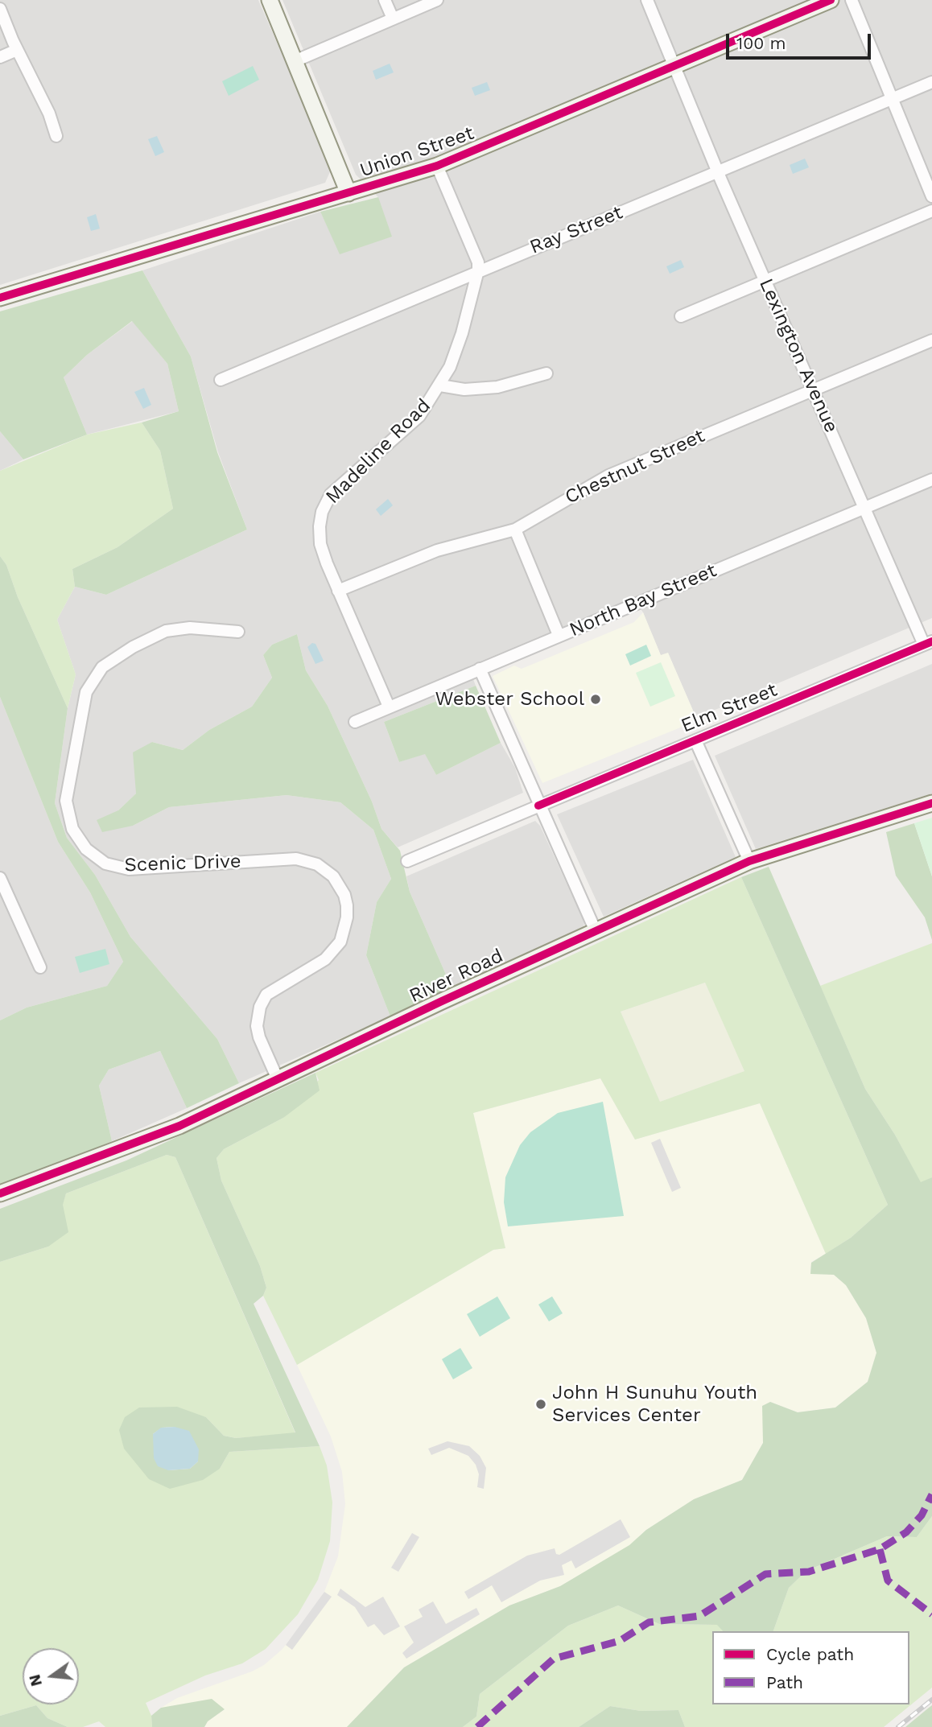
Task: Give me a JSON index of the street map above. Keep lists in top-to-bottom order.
{
  "streets": {
    "street": [
      "Union Street",
      "Ray Street",
      "Lexington Avenue",
      "Madeline Road",
      "Chestnut Street",
      "North Bay Street",
      "Elm Street",
      "Scenic Drive",
      "River Road"
    ]
  },
  "crossings": [
    ["Union Street", "Lexington Avenue"],
    ["Ray Street", "Lexington Avenue"],
    ["Ray Street", "Madeline Road"],
    ["Lexington Avenue", "Chestnut Street"],
    ["Lexington Avenue", "North Bay Street"],
    ["Lexington Avenue", "Elm Street"],
    ["Madeline Road", "Chestnut Street"],
    ["Madeline Road", "North Bay Street"],
    ["Scenic Drive", "River Road"]
  ],
  "places": ["Webster School", "John H Sunuhu Youth Services Center"],
  "legend": ["Cycle path", "Path"],
  "scale_bar": "100 m",
  "north": "left"
}
